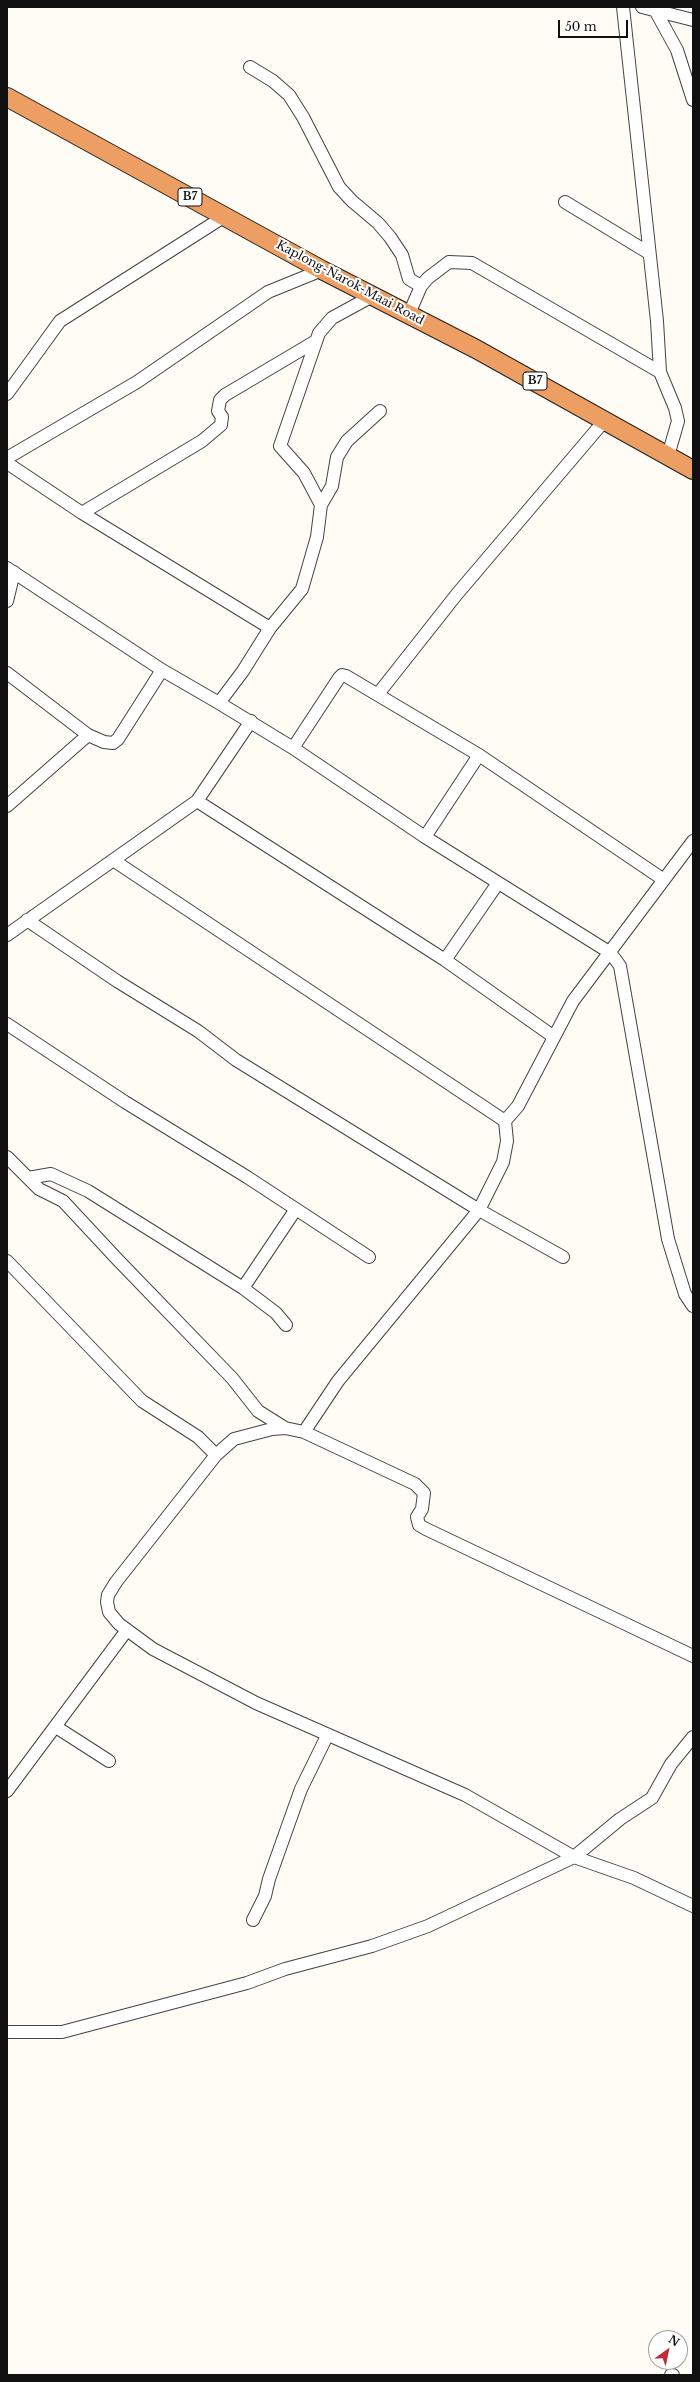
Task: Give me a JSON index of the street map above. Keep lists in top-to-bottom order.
{
  "streets": {
    "highway": ["B7", "Kaplong-Narok-Maai Road"]
  },
  "scale_bar": "50 m",
  "north": "top right"
}
